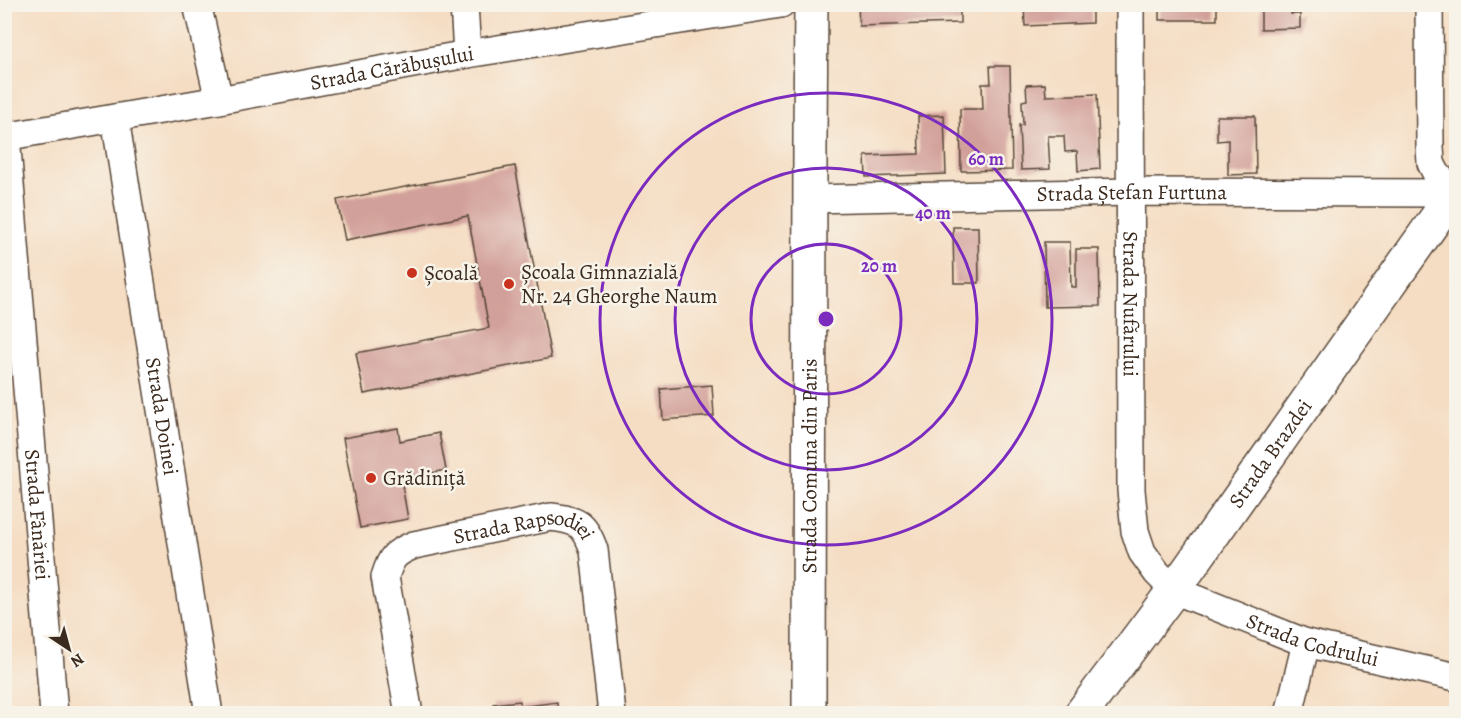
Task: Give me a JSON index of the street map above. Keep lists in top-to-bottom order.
{
  "streets": {
    "street": [
      "Strada Cărăbușului",
      "Strada Ștefan Furtuna",
      "Strada Nufărului",
      "Strada Doinei",
      "Strada Brazdei",
      "Strada Comuna din Paris",
      "Strada Fânăriei",
      "Strada Rapsodiei",
      "Strada Codrului"
    ]
  },
  "crossings": [
    ["Strada Cărăbușului", "Strada Doinei"],
    ["Strada Cărăbușului", "Strada Fânăriei"],
    ["Strada Ștefan Furtuna", "Strada Nufărului"],
    ["Strada Ștefan Furtuna", "Strada Brazdei"],
    ["Strada Ștefan Furtuna", "Strada Comuna din Paris"],
    ["Strada Nufărului", "Strada Brazdei"],
    ["Strada Nufărului", "Strada Codrului"],
    ["Strada Brazdei", "Strada Codrului"]
  ],
  "places": ["Școală", "Școala Gimnazială Nr. 24 Gheorghe Naum", "Grădiniță"],
  "north": "bottom right",
  "rings": ["60 m", "40 m", "20 m"]
}
